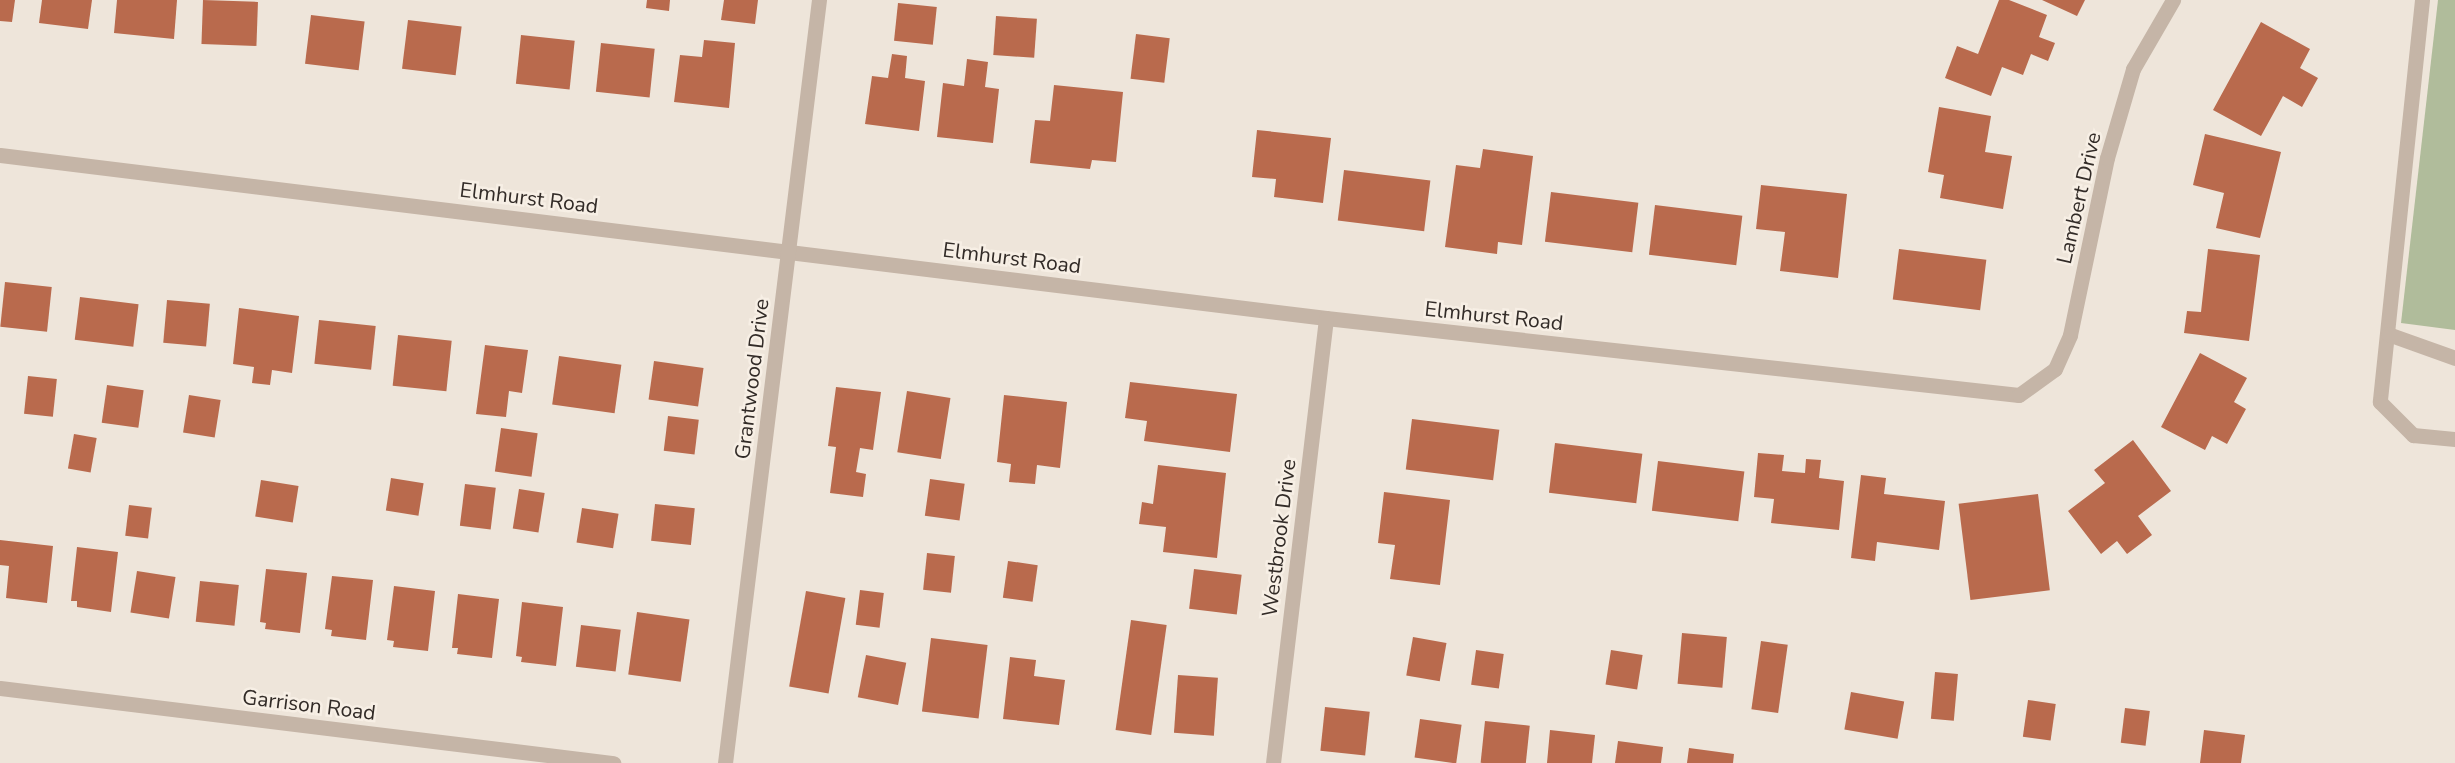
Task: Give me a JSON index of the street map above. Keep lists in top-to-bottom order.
{
  "streets": {
    "street": [
      "Elmhurst Road",
      "Lambert Drive",
      "Grantwood Drive",
      "Westbrook Drive",
      "Garrison Road"
    ]
  },
  "crossings": [
    ["Elmhurst Road", "Lambert Drive"],
    ["Elmhurst Road", "Grantwood Drive"],
    ["Elmhurst Road", "Westbrook Drive"]
  ]
}
